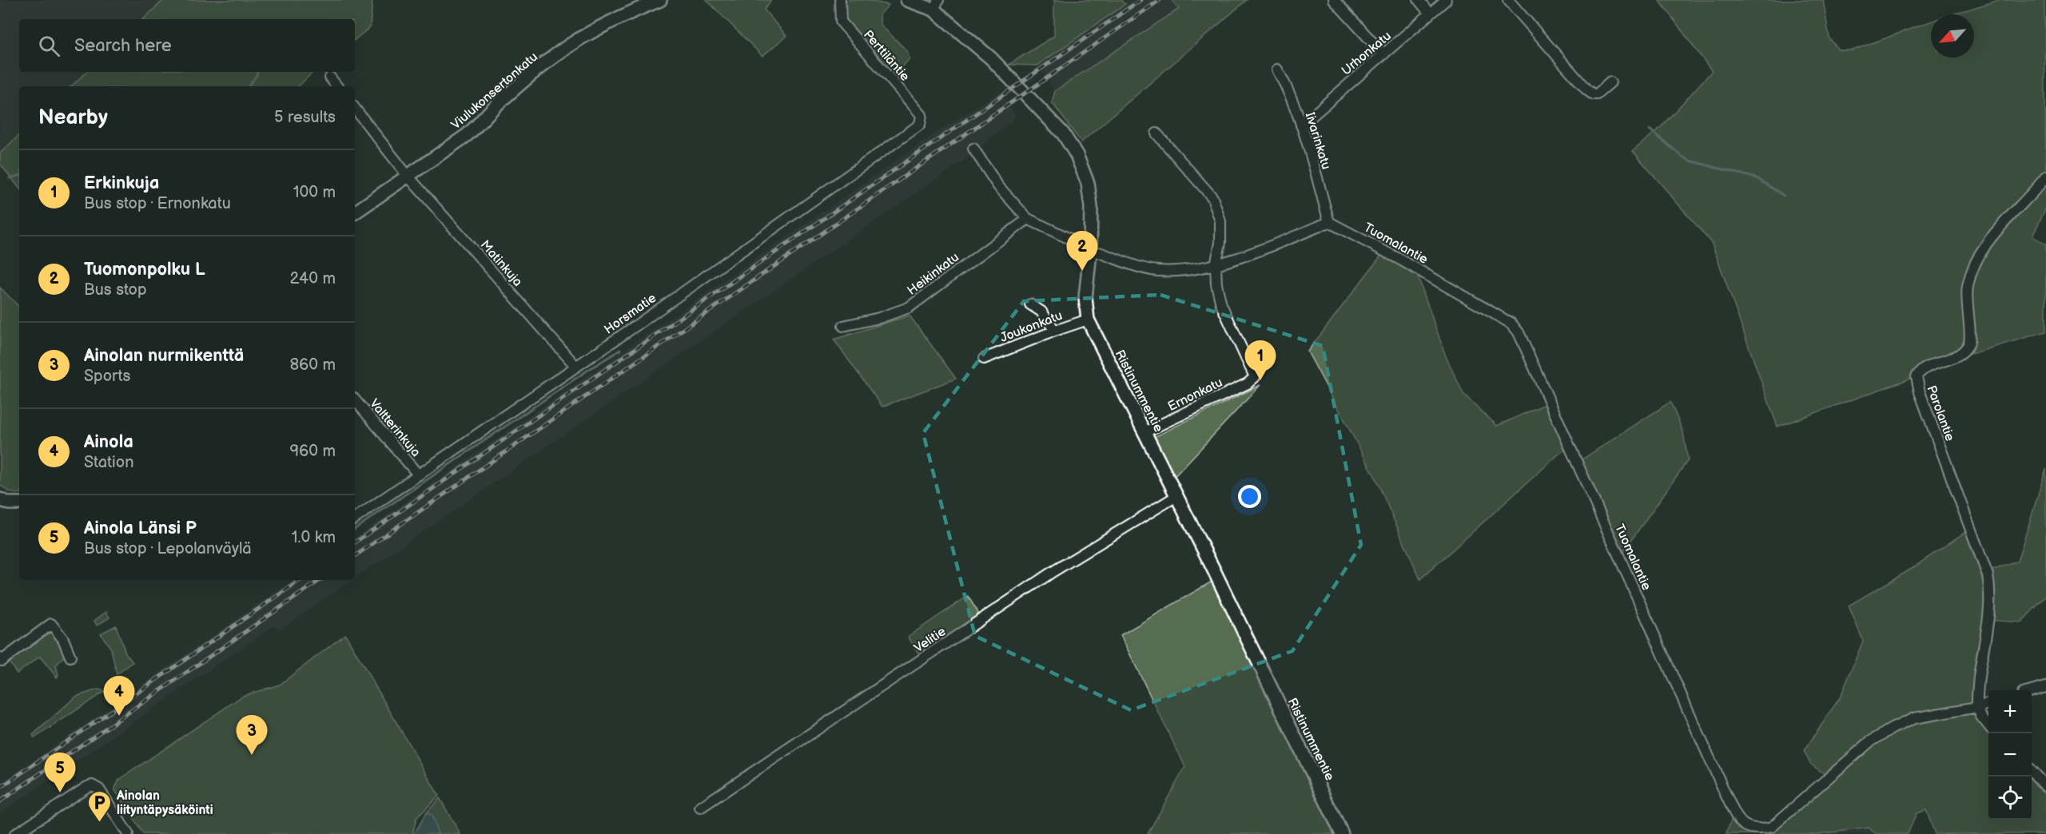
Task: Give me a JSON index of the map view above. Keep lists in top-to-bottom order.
{
  "streets": {
    "street": [
      "Urhonkatu",
      "Perttiläntie",
      "Viulukonsertonkatu",
      "Iivarinkatu",
      "Tuomalantie",
      "Matinkuja",
      "Heikinkatu",
      "Horsmatie",
      "Joukonkatu",
      "Ristinummentie",
      "Ernonkatu",
      "Parolantie",
      "Valtterinkuja",
      "Velitie"
    ]
  },
  "crossings": [
    ["Urhonkatu", "Iivarinkatu"],
    ["Perttiläntie", "Horsmatie"],
    ["Viulukonsertonkatu", "Matinkuja"],
    ["Iivarinkatu", "Tuomalantie"],
    ["Tuomalantie", "Parolantie"],
    ["Matinkuja", "Horsmatie"],
    ["Horsmatie", "Valtterinkuja"],
    ["Joukonkatu", "Ristinummentie"],
    ["Ristinummentie", "Ernonkatu"],
    ["Ristinummentie", "Velitie"]
  ],
  "places": {
    "parking": ["Ainolan liityntäpysäköinti"]
  },
  "north": "bottom left",
  "page": {
    "search": "Search here",
    "heading": ["Nearby", "5 results"],
    "list": [
      {
        "mark": "1",
        "name": "Erkinkuja",
        "note": "Bus stop · Ernonkatu",
        "value": "100 m"
      },
      {
        "mark": "2",
        "name": "Tuomonpolku L",
        "note": "Bus stop",
        "value": "240 m"
      },
      {
        "mark": "3",
        "name": "Ainolan nurmikenttä",
        "note": "Sports",
        "value": "860 m"
      },
      {
        "mark": "4",
        "name": "Ainola",
        "note": "Station",
        "value": "960 m"
      },
      {
        "mark": "5",
        "name": "Ainola Länsi P",
        "note": "Bus stop · Lepolanväylä",
        "value": "1.0 km"
      }
    ],
    "pins": [
      "2",
      "1",
      "4",
      "3",
      "5"
    ],
    "map_buttons": ["+", "−"]
  }
}
